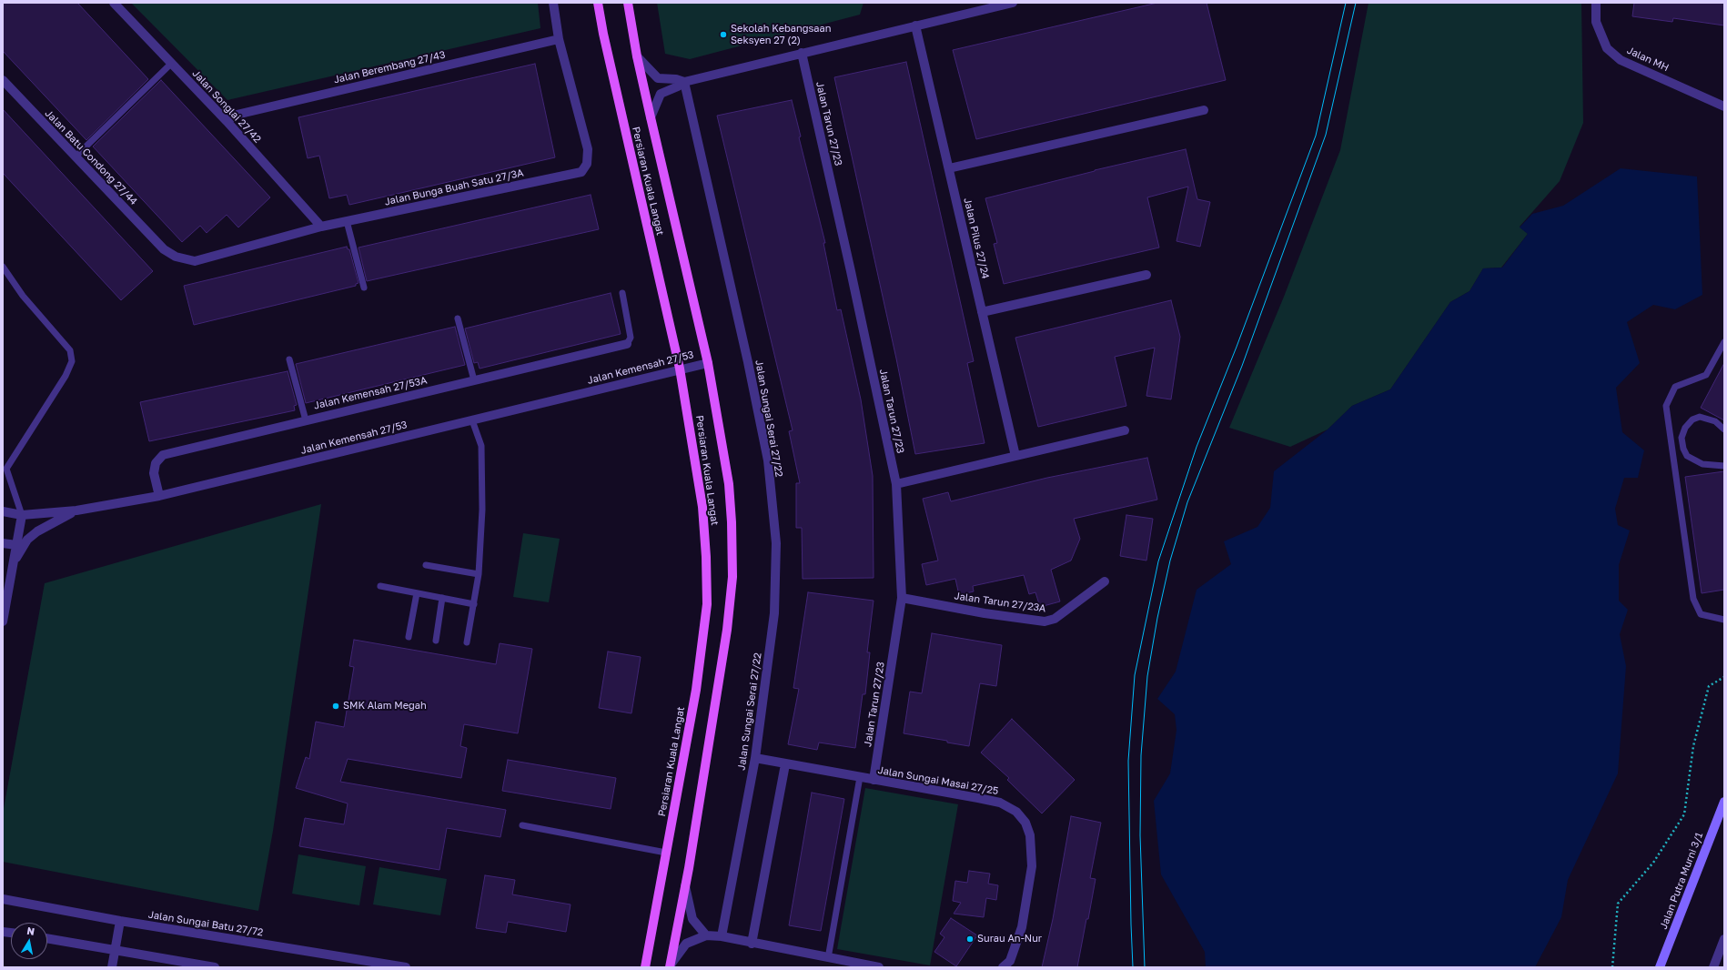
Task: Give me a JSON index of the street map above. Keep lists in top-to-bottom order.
{
  "streets": {
    "main road": ["Persiaran Kuala Langat"],
    "street": [
      "Jalan MH",
      "Jalan Berembang 27/43",
      "Jalan Songlai 27/42",
      "Jalan Tarun 27/23",
      "Jalan Batu Condong 27/44",
      "Jalan Bunga Buah Satu 27/3A",
      "Jalan Pilus 27/24",
      "Jalan Kemensah 27/53",
      "Jalan Kemensah 27/53A",
      "Jalan Sungai Serai 27/22",
      "Jalan Tarun 27/23A",
      "Jalan Sungai Masai 27/25",
      "Jalan Putra Murni 3/1",
      "Jalan Sungai Batu 27/72"
    ]
  },
  "crossings": [
    ["Jalan Berembang 27/43", "Jalan Songlai 27/42"],
    ["Jalan Berembang 27/43", "Jalan Bunga Buah Satu 27/3A"],
    ["Jalan Songlai 27/42", "Jalan Bunga Buah Satu 27/3A"],
    ["Jalan Tarun 27/23", "Jalan Tarun 27/23A"],
    ["Jalan Tarun 27/23", "Jalan Sungai Masai 27/25"],
    ["Jalan Batu Condong 27/44", "Jalan Bunga Buah Satu 27/3A"],
    ["Persiaran Kuala Langat", "Jalan Kemensah 27/53"],
    ["Jalan Kemensah 27/53", "Jalan Kemensah 27/53A"],
    ["Jalan Sungai Serai 27/22", "Jalan Sungai Masai 27/25"]
  ],
  "places": ["Sekolah Kebangsaan Seksyen 27 (2)", "SMK Alam Megah", "Surau An-Nur"],
  "north": "top"
}
